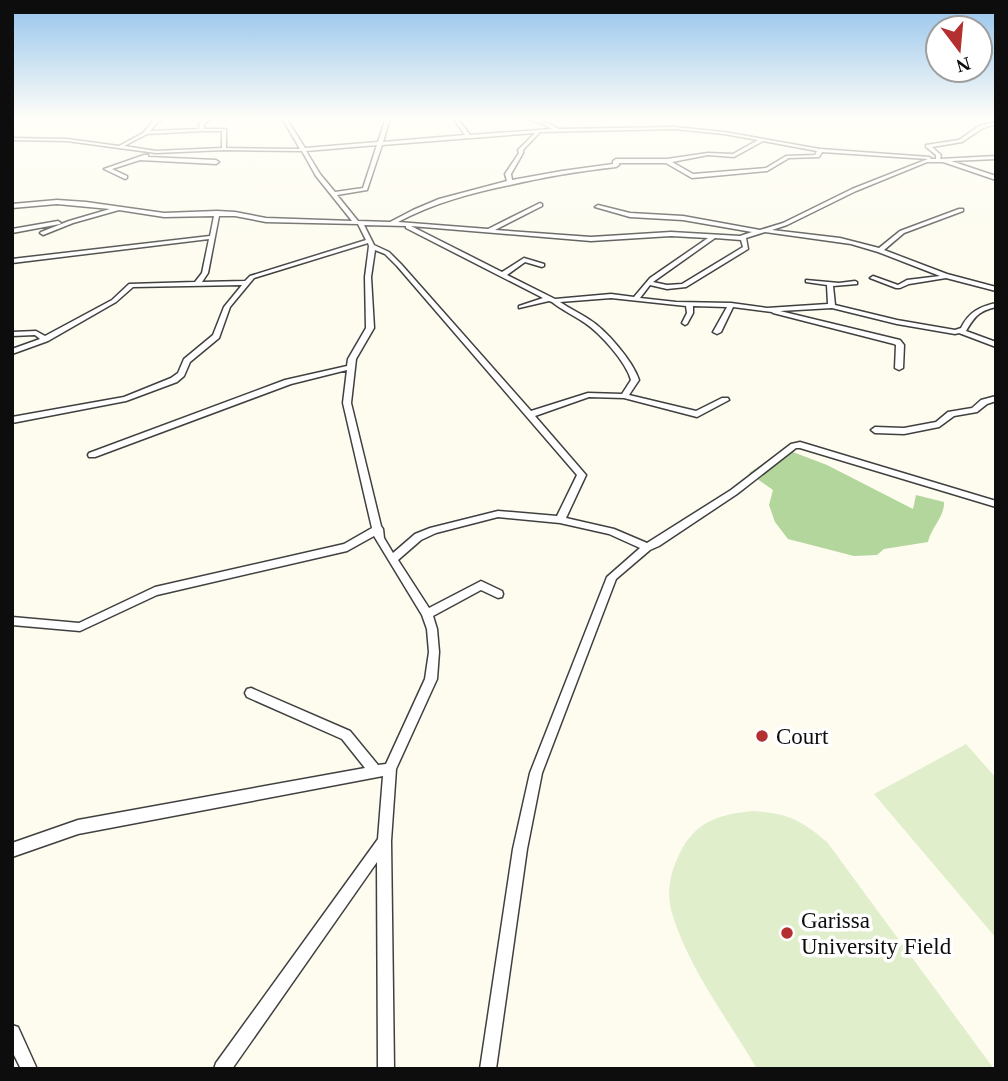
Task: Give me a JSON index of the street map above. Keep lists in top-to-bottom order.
{
  "places": ["Court", "Garissa University Field"],
  "north": "bottom"
}
